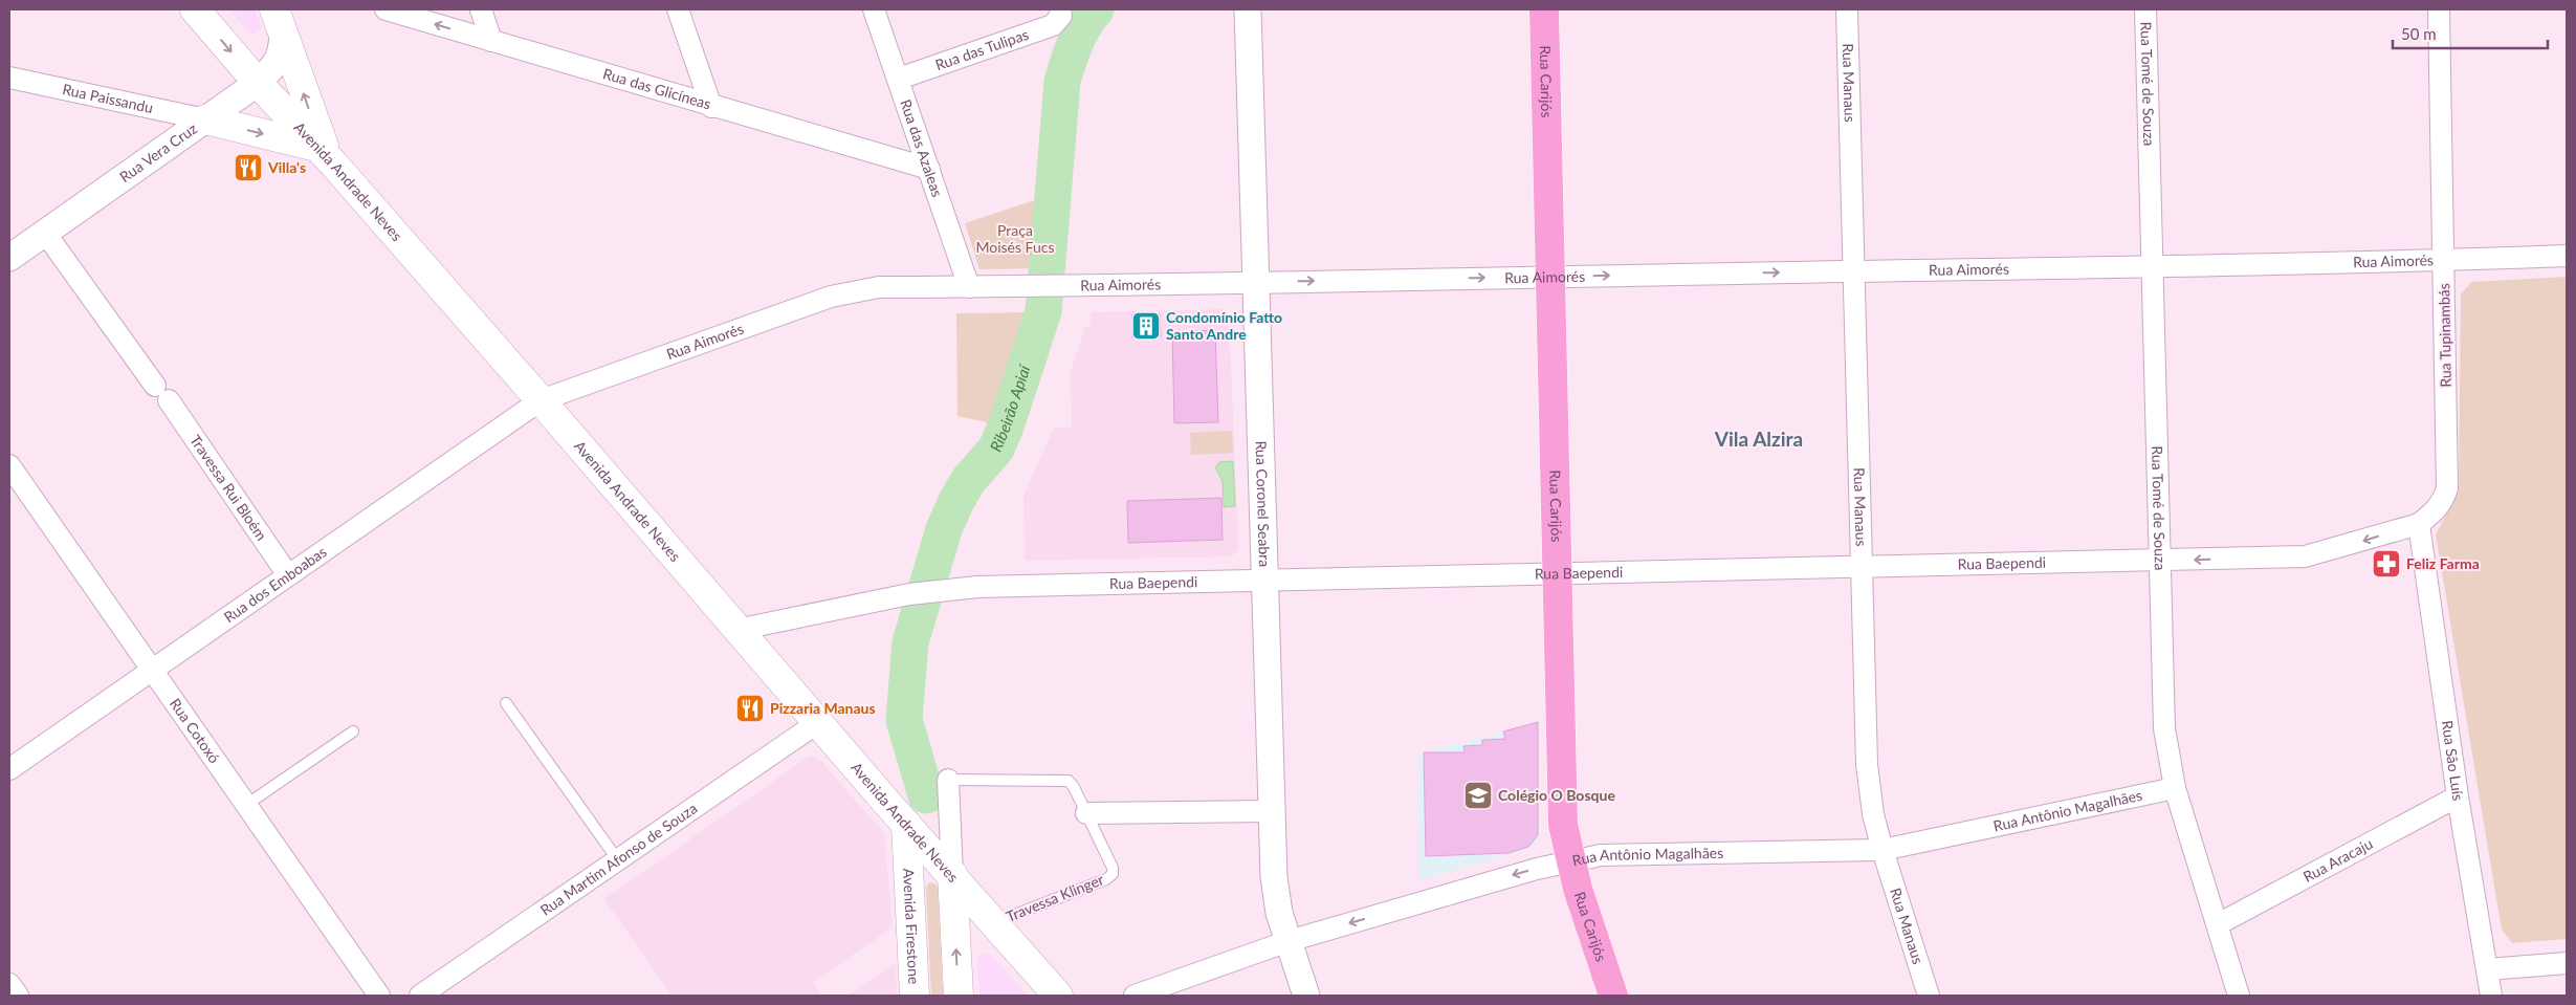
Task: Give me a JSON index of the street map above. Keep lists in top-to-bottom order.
{
  "streets": {
    "main road": ["Rua Carijós", "Avenida Andrade Neves", "Avenida Firestone"],
    "street": [
      "Rua das Tulipas",
      "Rua Manaus",
      "Rua Tomé de Souza",
      "Rua das Glicíneas",
      "Rua Paissandu",
      "Rua das Azaleas",
      "Rua Vera Cruz",
      "Rua Aimorés",
      "Rua Tupinambás",
      "Travessa Rui Bloém",
      "Rua Coronel Seabra",
      "Rua Baependi",
      "Rua dos Emboabas",
      "Rua Cotoxó",
      "Rua São Luís",
      "Rua Antônio Magalhães",
      "Rua Martim Afonso de Souza",
      "Rua Aracaju"
    ],
    "lane": ["Travessa Klinger"]
  },
  "crossings": [
    ["Rua das Tulipas", "Rua das Azaleas"],
    ["Rua Carijós", "Rua Aimorés"],
    ["Rua Carijós", "Rua Baependi"],
    ["Rua Carijós", "Rua Antônio Magalhães"],
    ["Rua Manaus", "Rua Aimorés"],
    ["Rua Manaus", "Rua Baependi"],
    ["Rua Manaus", "Rua Antônio Magalhães"],
    ["Rua Tomé de Souza", "Rua Aimorés"],
    ["Rua Tomé de Souza", "Rua Baependi"],
    ["Rua Tomé de Souza", "Rua Antônio Magalhães"],
    ["Rua Tomé de Souza", "Rua Aracaju"],
    ["Rua das Glicíneas", "Rua das Azaleas"],
    ["Rua Paissandu", "Rua Vera Cruz"],
    ["Rua das Azaleas", "Rua Aimorés"],
    ["Rua Vera Cruz", "Avenida Andrade Neves"],
    ["Rua Vera Cruz", "Travessa Rui Bloém"],
    ["Avenida Andrade Neves", "Rua Aimorés"],
    ["Avenida Andrade Neves", "Rua Baependi"],
    ["Avenida Andrade Neves", "Rua dos Emboabas"],
    ["Avenida Andrade Neves", "Rua Martim Afonso de Souza"],
    ["Avenida Andrade Neves", "Travessa Klinger"],
    ["Avenida Andrade Neves", "Avenida Firestone"],
    ["Rua Aimorés", "Rua Tupinambás"],
    ["Rua Aimorés", "Rua Coronel Seabra"],
    ["Rua Aimorés", "Rua dos Emboabas"],
    ["Rua Tupinambás", "Rua Baependi"],
    ["Rua Tupinambás", "Rua São Luís"],
    ["Travessa Rui Bloém", "Rua dos Emboabas"],
    ["Rua Coronel Seabra", "Rua Baependi"],
    ["Rua Coronel Seabra", "Rua Antônio Magalhães"],
    ["Rua Baependi", "Rua São Luís"],
    ["Rua dos Emboabas", "Rua Cotoxó"],
    ["Rua São Luís", "Rua Aracaju"]
  ],
  "districts": ["Vila Alzira"],
  "water": ["Ribeirão Apiaí"],
  "parks": ["Praça Moisés Fucs"],
  "places": {
    "restaurant": ["Villa's", "Pizzaria Manaus"],
    "building": ["Condomínio Fatto Santo Andre"],
    "pharmacy": ["Feliz Farma"],
    "school or university": ["Colégio O Bosque"]
  },
  "scale_bar": "50 m"
}
